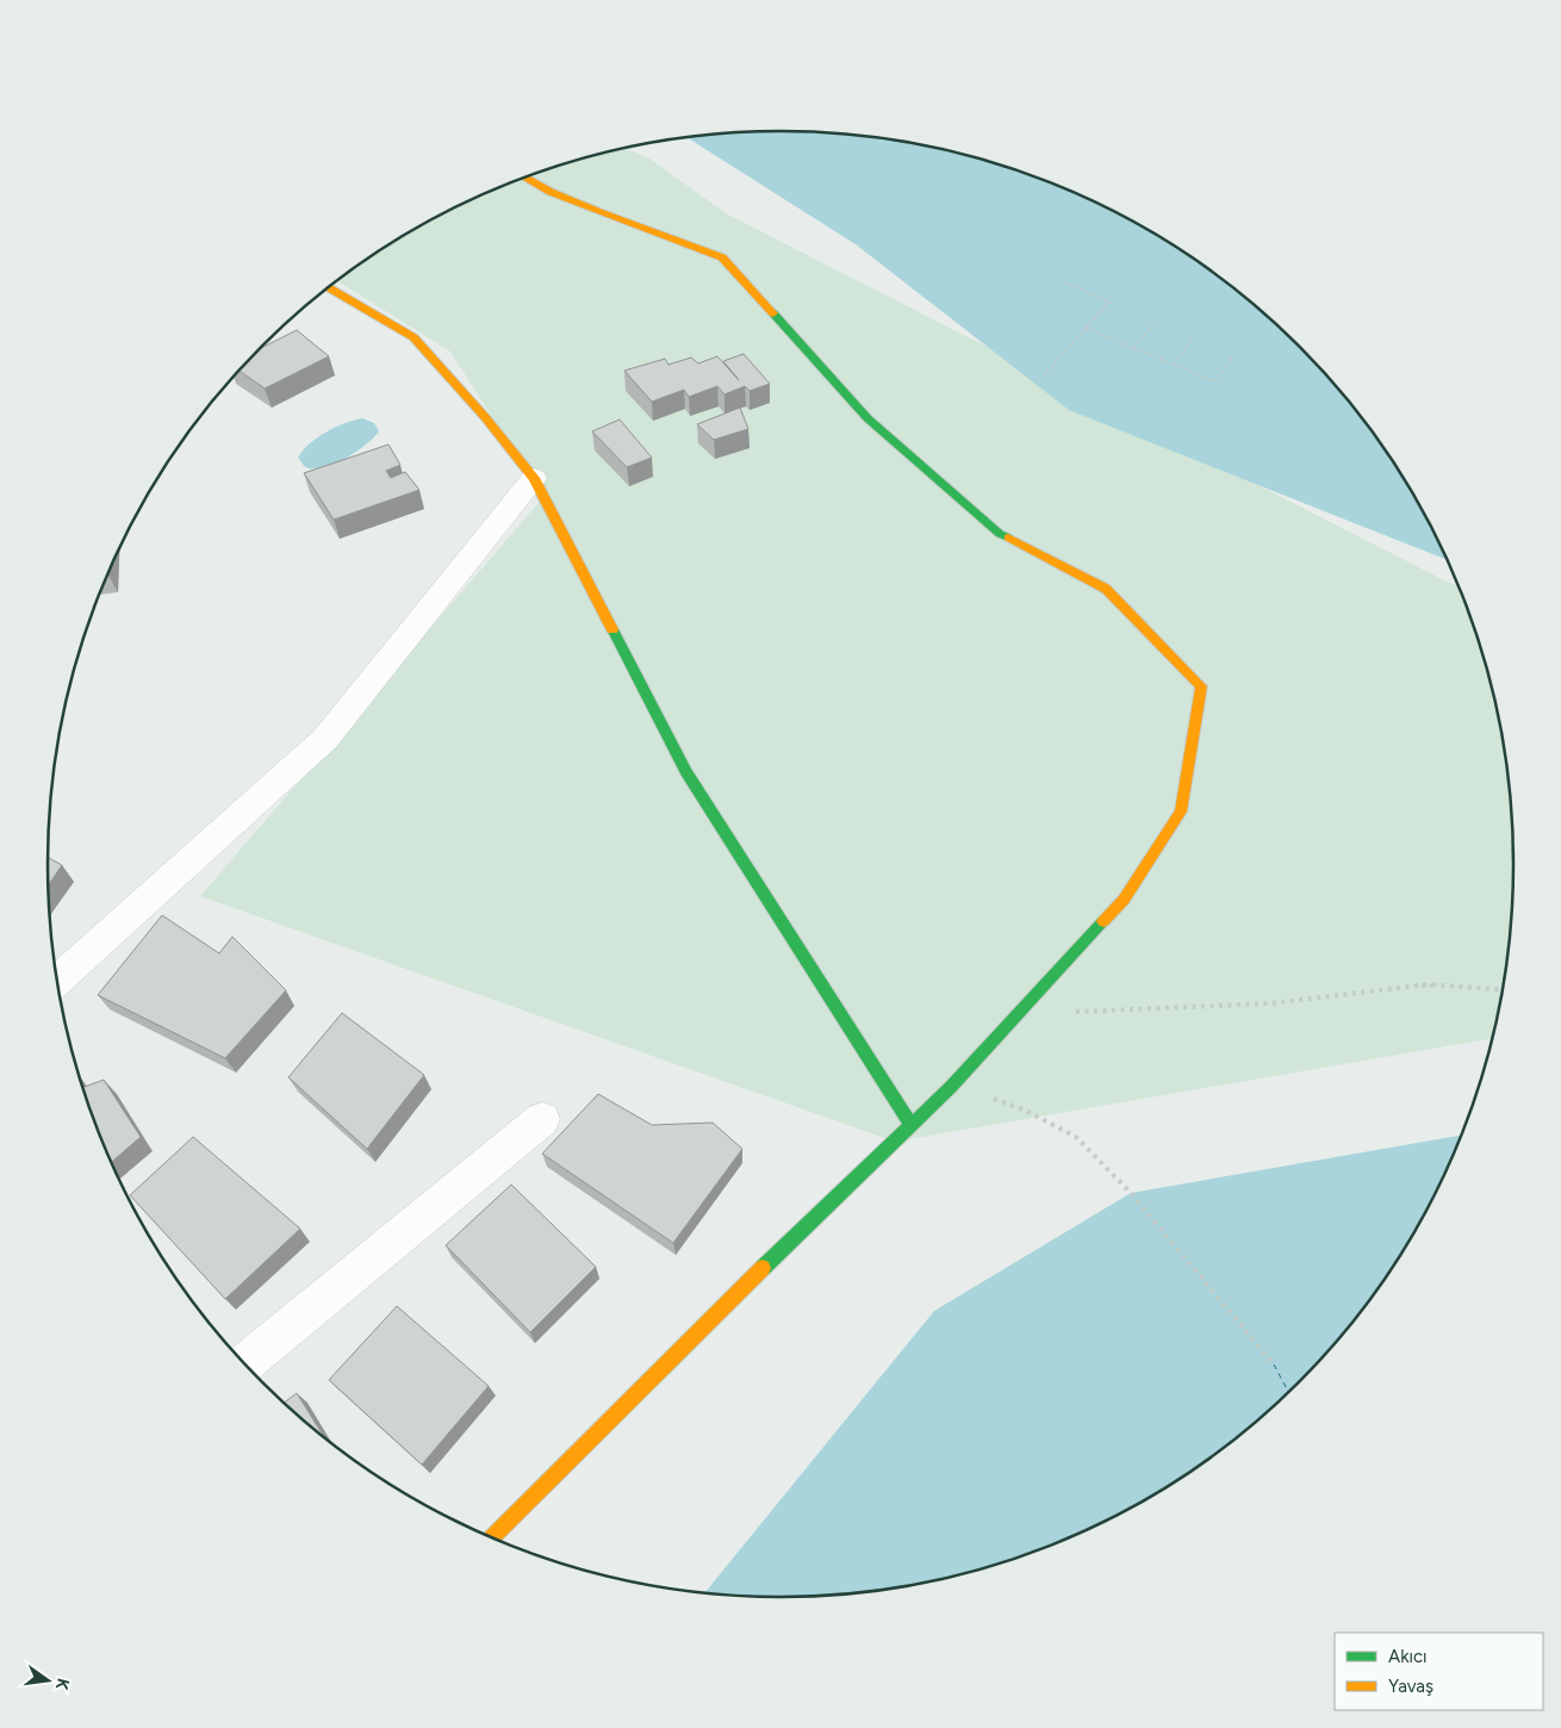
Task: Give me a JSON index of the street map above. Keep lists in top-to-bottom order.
{
  "legend": ["Akıcı", "Yavaş"],
  "north": "right"
}
